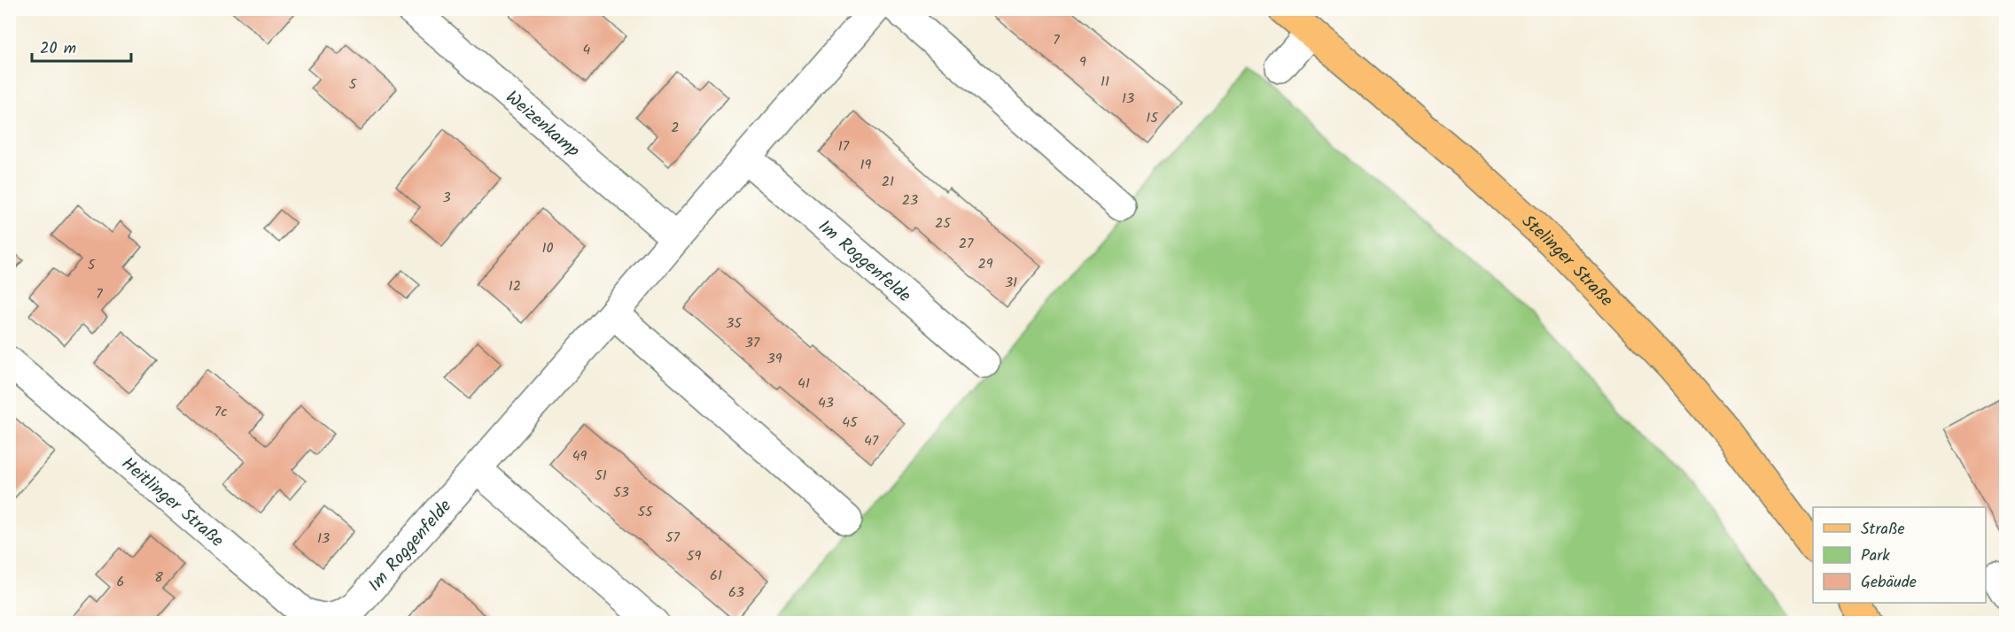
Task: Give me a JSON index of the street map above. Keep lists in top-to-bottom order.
{
  "streets": {
    "main road": ["Stelinger Straße"],
    "street": ["Weizenkamp", "Im Roggenfelde", "Heitlinger Straße"]
  },
  "crossings": [
    ["Weizenkamp", "Im Roggenfelde"],
    ["Im Roggenfelde", "Heitlinger Straße"]
  ],
  "house_numbers": [
    "7",
    "4",
    "9",
    "11",
    "5",
    "13",
    "15",
    "2",
    "17",
    "19",
    "21",
    "3",
    "23",
    "25",
    "27",
    "10",
    "29",
    "5",
    "31",
    "12",
    "7",
    "35",
    "37",
    "39",
    "41",
    "43",
    "7c",
    "45",
    "47",
    "49",
    "51",
    "53",
    "55",
    "57",
    "13",
    "59",
    "61",
    "8",
    "6",
    "63"
  ],
  "legend": ["Straße", "Park", "Gebäude"],
  "scale_bar": "20 m"
}
